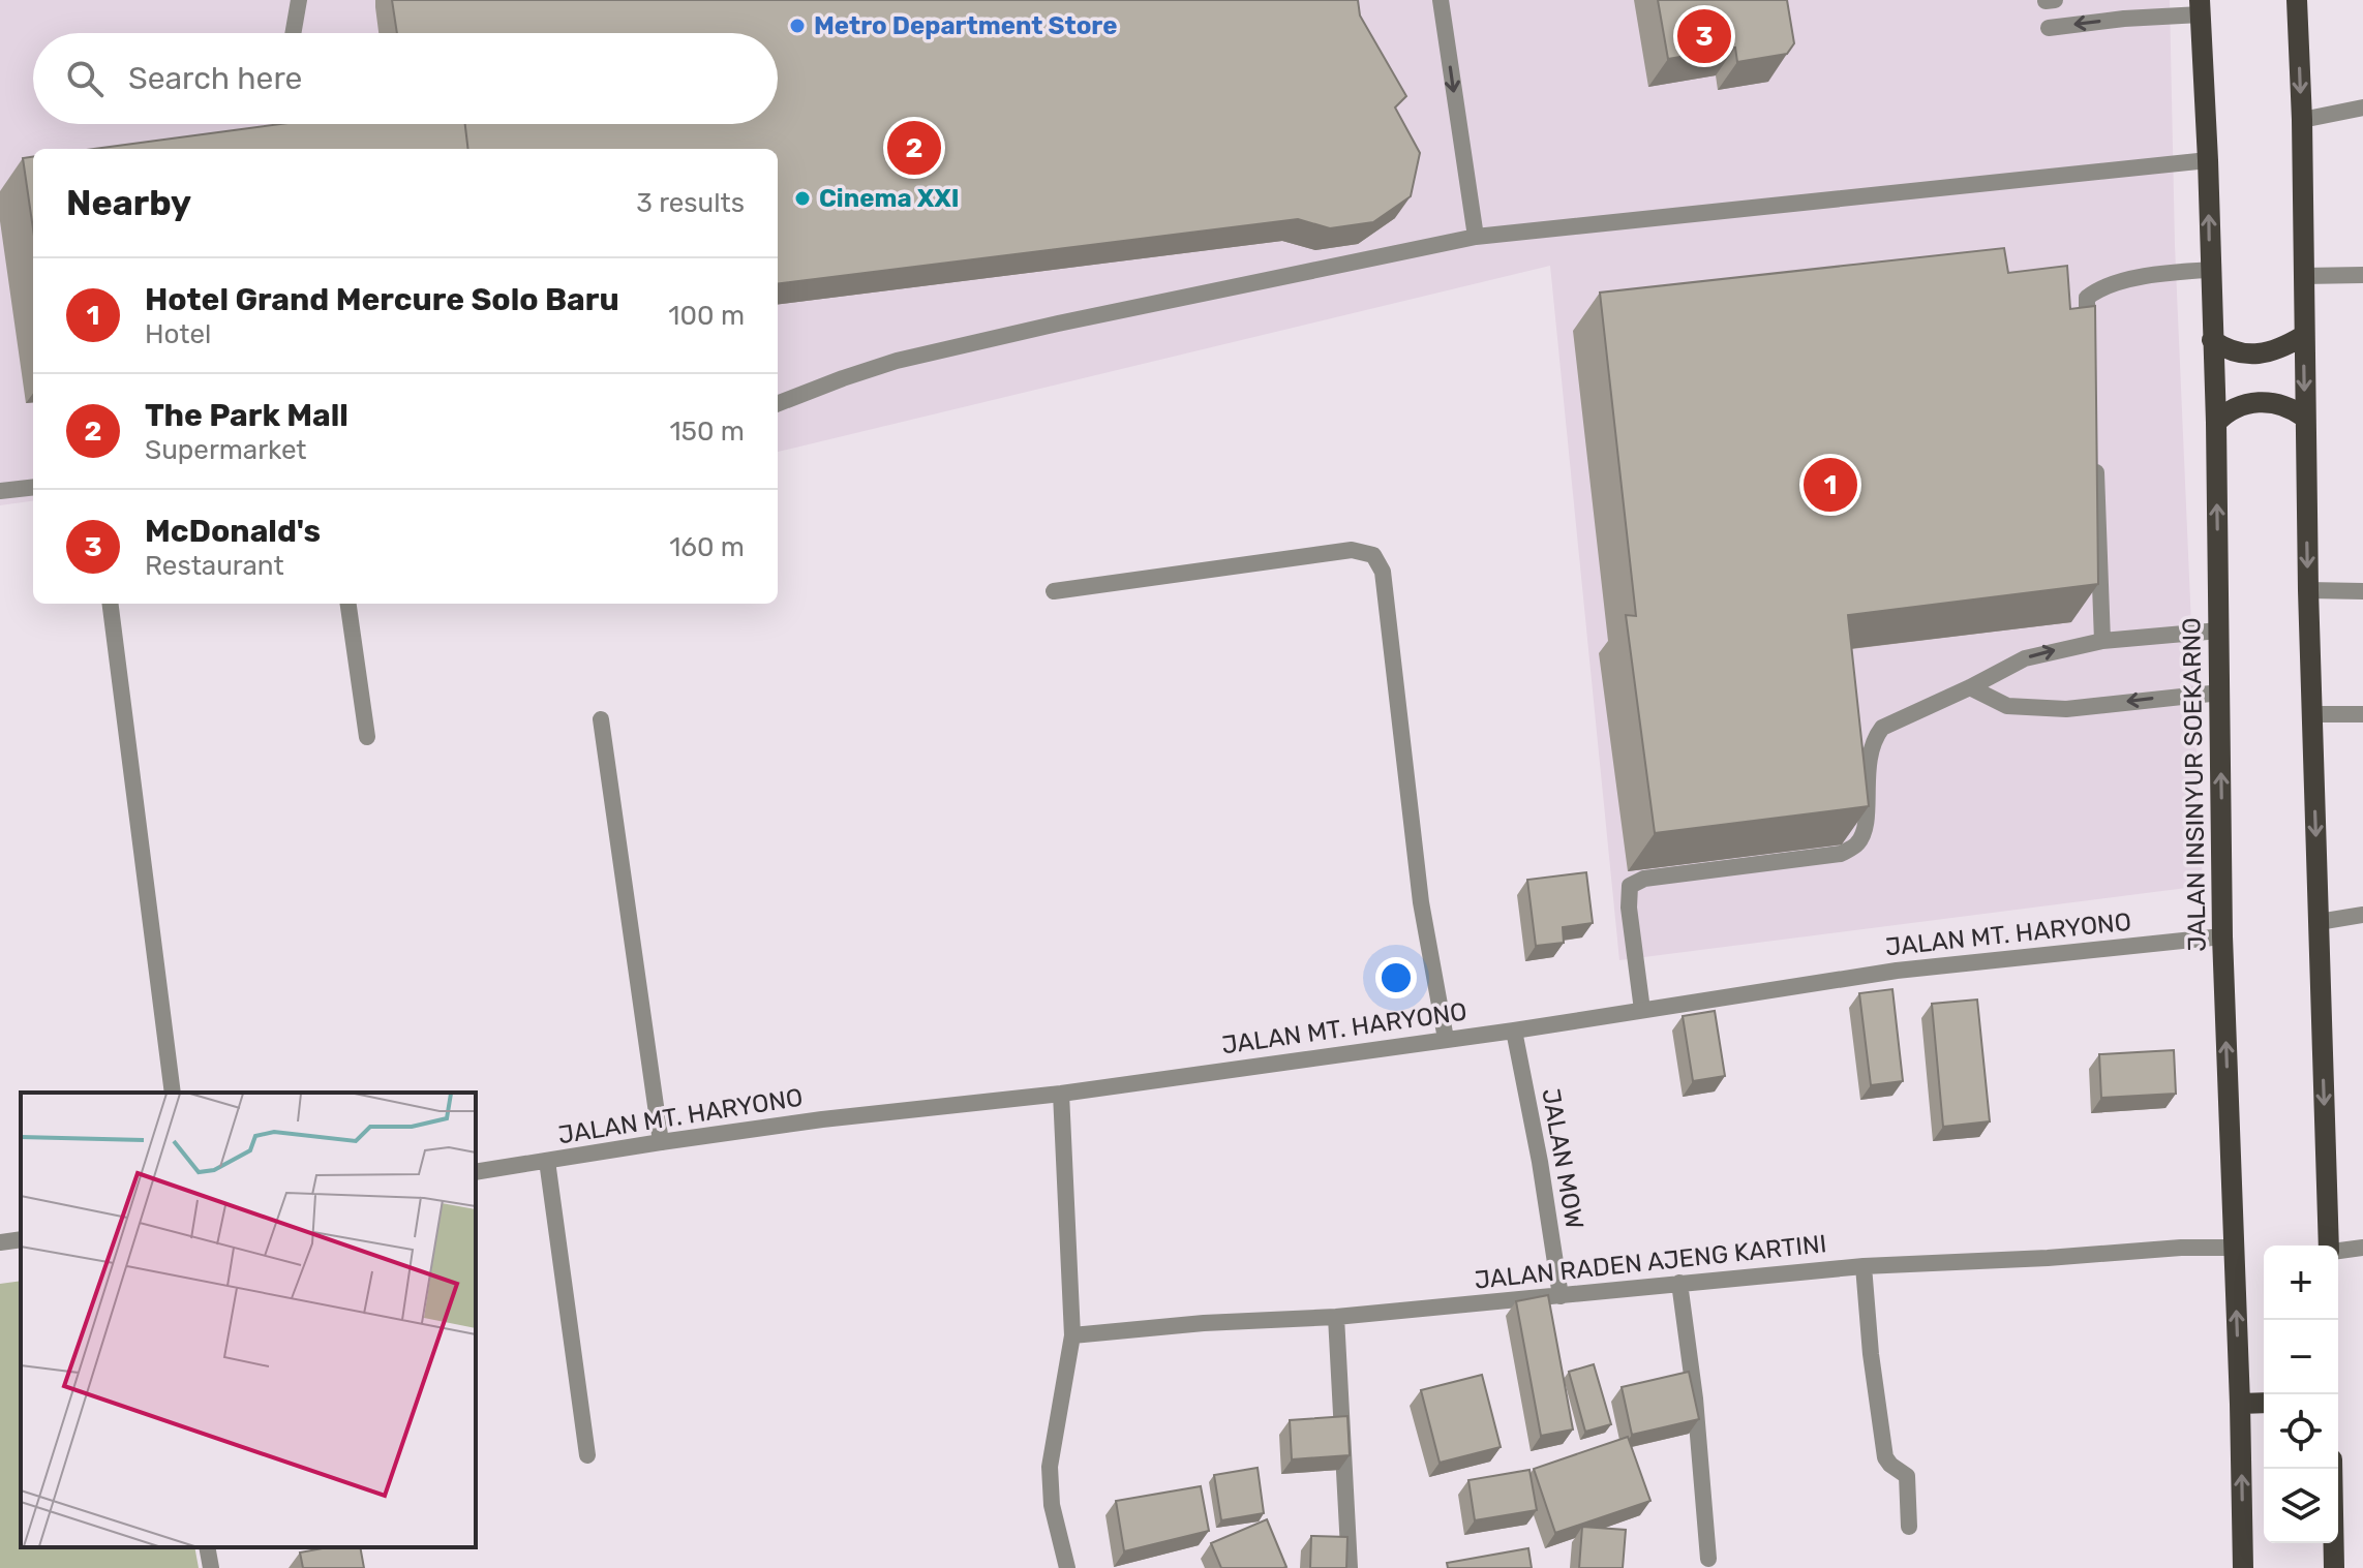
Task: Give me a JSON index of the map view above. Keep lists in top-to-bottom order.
{
  "streets": {
    "main road": ["JALAN INSINYUR SOEKARNO"],
    "street": ["JALAN MT. HARYONO", "JALAN MOW", "JALAN RADEN AJENG KARTINI"]
  },
  "crossings": [
    ["JALAN INSINYUR SOEKARNO", "JALAN MT. HARYONO"],
    ["JALAN INSINYUR SOEKARNO", "JALAN RADEN AJENG KARTINI"],
    ["JALAN MT. HARYONO", "JALAN MOW"],
    ["JALAN MOW", "JALAN RADEN AJENG KARTINI"]
  ],
  "places": ["Metro Department Store", "Cinema XXI"],
  "page": {
    "pins": ["3", "2", "1"],
    "search": "Search here",
    "heading": ["Nearby", "3 results"],
    "list": [
      {
        "mark": "1",
        "name": "Hotel Grand Mercure Solo Baru",
        "note": "Hotel",
        "value": "100 m"
      },
      {
        "mark": "2",
        "name": "The Park Mall",
        "note": "Supermarket",
        "value": "150 m"
      },
      {
        "mark": "3",
        "name": "McDonald's",
        "note": "Restaurant",
        "value": "160 m"
      }
    ],
    "map_buttons": ["+", "−"]
  }
}
